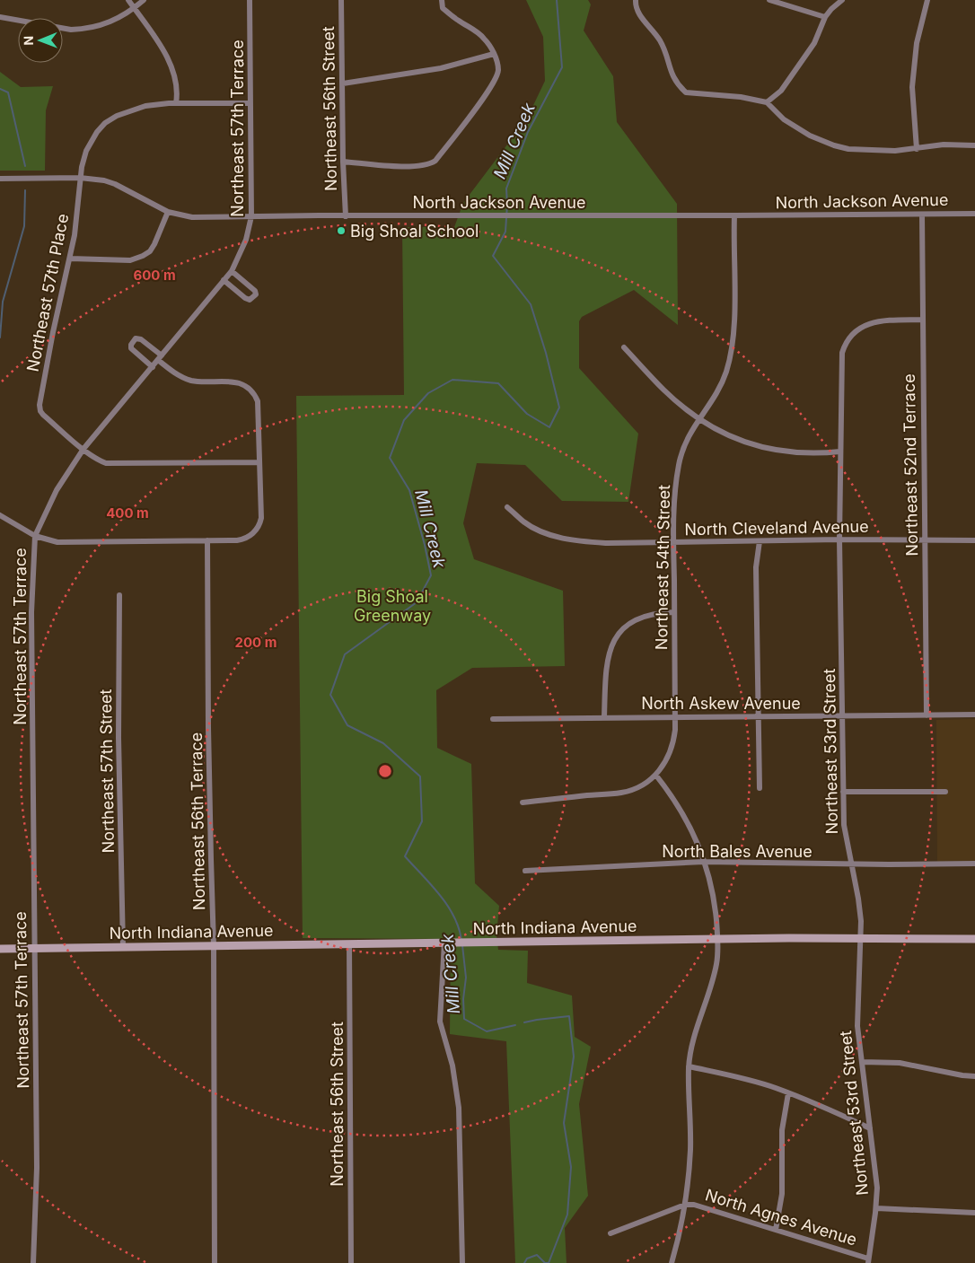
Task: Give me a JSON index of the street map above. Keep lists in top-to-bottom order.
{
  "streets": {
    "street": [
      "Northeast 56th Street",
      "Northeast 57th Terrace",
      "North Jackson Avenue",
      "Northeast 57th Place",
      "Northeast 52nd Terrace",
      "North Cleveland Avenue",
      "Northeast 54th Street",
      "North Askew Avenue",
      "Northeast 53rd Street",
      "Northeast 57th Street",
      "Northeast 56th Terrace",
      "North Bales Avenue",
      "North Indiana Avenue",
      "North Agnes Avenue"
    ]
  },
  "crossings": [
    ["Northeast 56th Street", "North Jackson Avenue"],
    ["Northeast 56th Street", "North Indiana Avenue"],
    ["Northeast 57th Terrace", "North Jackson Avenue"],
    ["Northeast 57th Terrace", "Northeast 57th Place"],
    ["Northeast 57th Terrace", "North Indiana Avenue"],
    ["North Jackson Avenue", "Northeast 57th Place"],
    ["North Jackson Avenue", "Northeast 52nd Terrace"],
    ["North Jackson Avenue", "Northeast 54th Street"],
    ["Northeast 52nd Terrace", "North Cleveland Avenue"],
    ["Northeast 52nd Terrace", "North Askew Avenue"],
    ["Northeast 52nd Terrace", "Northeast 53rd Street"],
    ["North Cleveland Avenue", "Northeast 54th Street"],
    ["North Cleveland Avenue", "Northeast 53rd Street"],
    ["Northeast 54th Street", "North Askew Avenue"],
    ["North Askew Avenue", "Northeast 53rd Street"],
    ["Northeast 53rd Street", "North Bales Avenue"],
    ["Northeast 53rd Street", "North Indiana Avenue"],
    ["Northeast 53rd Street", "North Agnes Avenue"],
    ["Northeast 57th Street", "North Indiana Avenue"],
    ["Northeast 56th Terrace", "North Indiana Avenue"]
  ],
  "water": ["Mill Creek"],
  "parks": ["Big Shoal Greenway"],
  "places": ["Big Shoal School"],
  "north": "left",
  "rings": ["600 m", "400 m", "200 m"]
}
